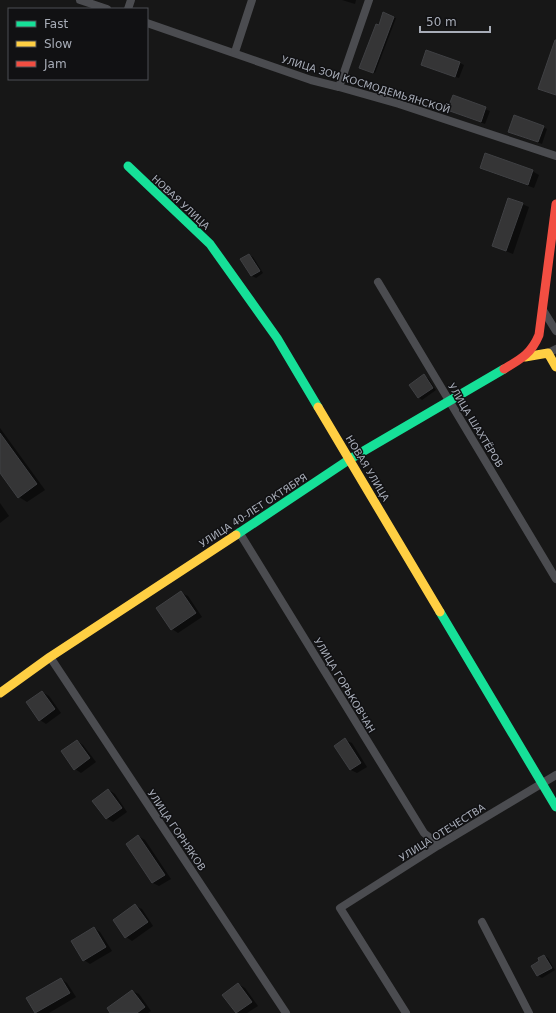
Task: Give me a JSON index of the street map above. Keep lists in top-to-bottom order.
{
  "streets": {
    "street": [
      "УЛИЦА ЗОИ КОСМОДЕМЬЯНСКОЙ",
      "НОВАЯ УЛИЦА",
      "УЛИЦА ШАХТЁРОВ",
      "УЛИЦА 40-ЛЕТ ОКТЯБРЯ",
      "УЛИЦА ГОРЬКОВЧАН",
      "УЛИЦА ГОРНЯКОВ",
      "УЛИЦА ОТЕЧЕСТВА"
    ]
  },
  "crossings": [
    ["НОВАЯ УЛИЦА", "УЛИЦА 40-ЛЕТ ОКТЯБРЯ"],
    ["НОВАЯ УЛИЦА", "УЛИЦА ОТЕЧЕСТВА"],
    ["УЛИЦА ШАХТЁРОВ", "УЛИЦА 40-ЛЕТ ОКТЯБРЯ"],
    ["УЛИЦА 40-ЛЕТ ОКТЯБРЯ", "УЛИЦА ГОРЬКОВЧАН"],
    ["УЛИЦА 40-ЛЕТ ОКТЯБРЯ", "УЛИЦА ГОРНЯКОВ"],
    ["УЛИЦА ГОРЬКОВЧАН", "УЛИЦА ОТЕЧЕСТВА"]
  ],
  "legend": ["Fast", "Slow", "Jam"],
  "scale_bar": "50 m"
}
